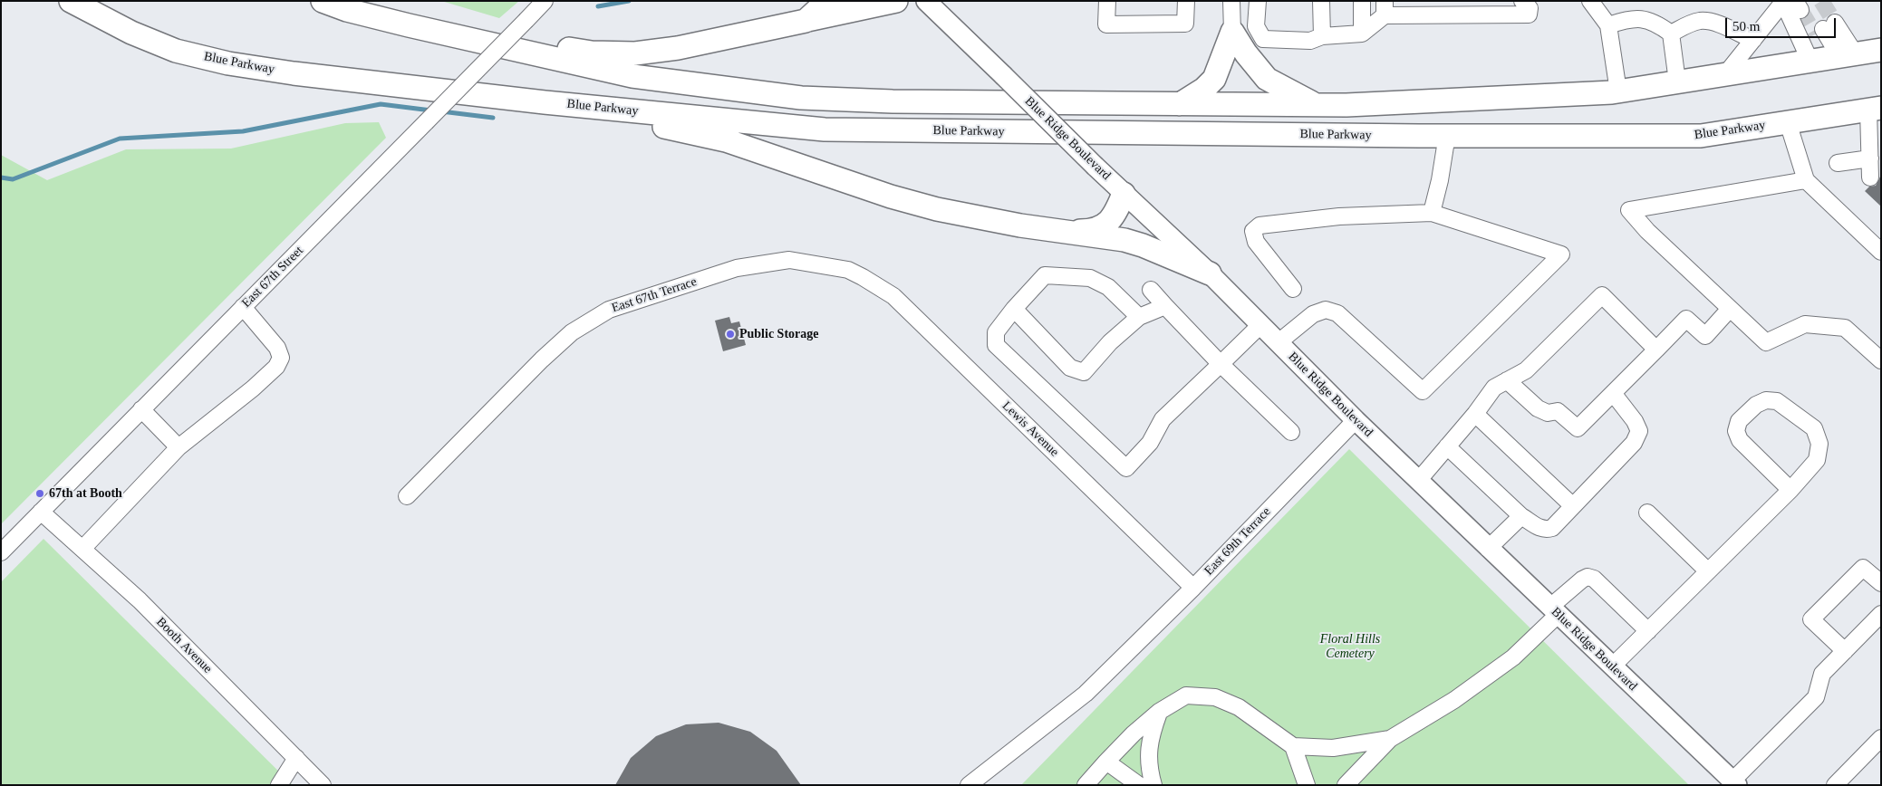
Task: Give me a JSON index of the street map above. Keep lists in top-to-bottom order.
{
  "streets": {
    "highway": ["Blue Parkway"],
    "main road": ["Blue Ridge Boulevard"],
    "street": [
      "East 67th Street",
      "East 67th Terrace",
      "Lewis Avenue",
      "East 69th Terrace",
      "Booth Avenue"
    ]
  },
  "crossings": [
    ["Blue Ridge Boulevard", "East 69th Terrace"],
    ["East 67th Street", "Booth Avenue"],
    ["East 67th Terrace", "Lewis Avenue"],
    ["Lewis Avenue", "East 69th Terrace"]
  ],
  "parks": ["Floral Hills Cemetery"],
  "places": ["Public Storage", "67th at Booth"],
  "scale_bar": "50 m"
}
